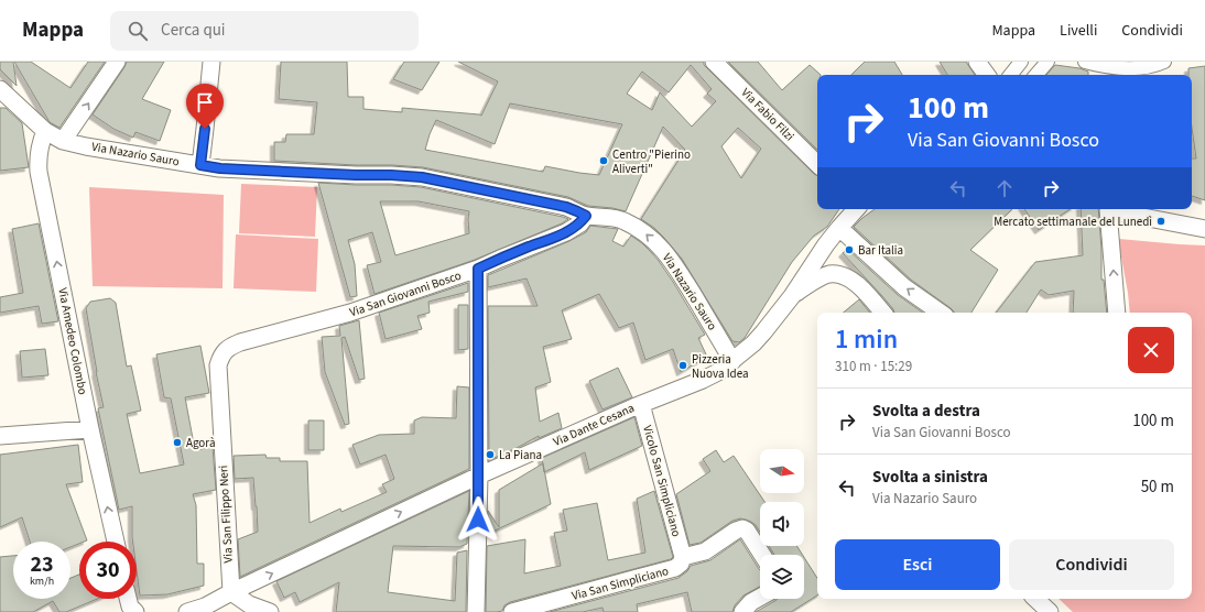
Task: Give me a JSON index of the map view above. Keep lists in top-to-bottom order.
{
  "streets": {
    "street": [
      "Via Fabio Filzi",
      "Via Nazario Sauro",
      "Via San Giovanni Bosco",
      "Via Amedeo Colombo",
      "Via Dante Cesana",
      "Vicolo San Simpliciano",
      "Via San Filippo Neri",
      "Via San Simpliciano"
    ]
  },
  "crossings": [
    ["Via Nazario Sauro", "Via San Giovanni Bosco"],
    ["Via Nazario Sauro", "Via Amedeo Colombo"],
    ["Via Nazario Sauro", "Via Dante Cesana"],
    ["Via San Giovanni Bosco", "Via San Filippo Neri"],
    ["Via Dante Cesana", "Vicolo San Simpliciano"],
    ["Via Dante Cesana", "Via San Filippo Neri"],
    ["Vicolo San Simpliciano", "Via San Simpliciano"]
  ],
  "one_way": ["Via Amedeo Colombo"],
  "places": [
    "Centro \"Pierino Aliverti\"",
    "Mercato settimanale del Lunedì",
    "Bar Italia",
    "Pizzeria Nuova Idea",
    "Agorà",
    "La Piana"
  ],
  "north": "right",
  "page": {
    "header": "Mappa",
    "search": "Cerca qui",
    "nav": ["Mappa", "Livelli", "Condividi"],
    "turn": ["100 m", "Via San Giovanni Bosco"],
    "heading": ["1 min", "310 m · 15:29"],
    "list": [
      {
        "name": "Svolta a destra",
        "note": "Via San Giovanni Bosco",
        "value": "100 m"
      },
      {
        "name": "Svolta a sinistra",
        "note": "Via Nazario Sauro",
        "value": "50 m"
      }
    ],
    "buttons": ["Esci", "Condividi"],
    "speed": "23 km/h",
    "limit": "30"
  }
}
